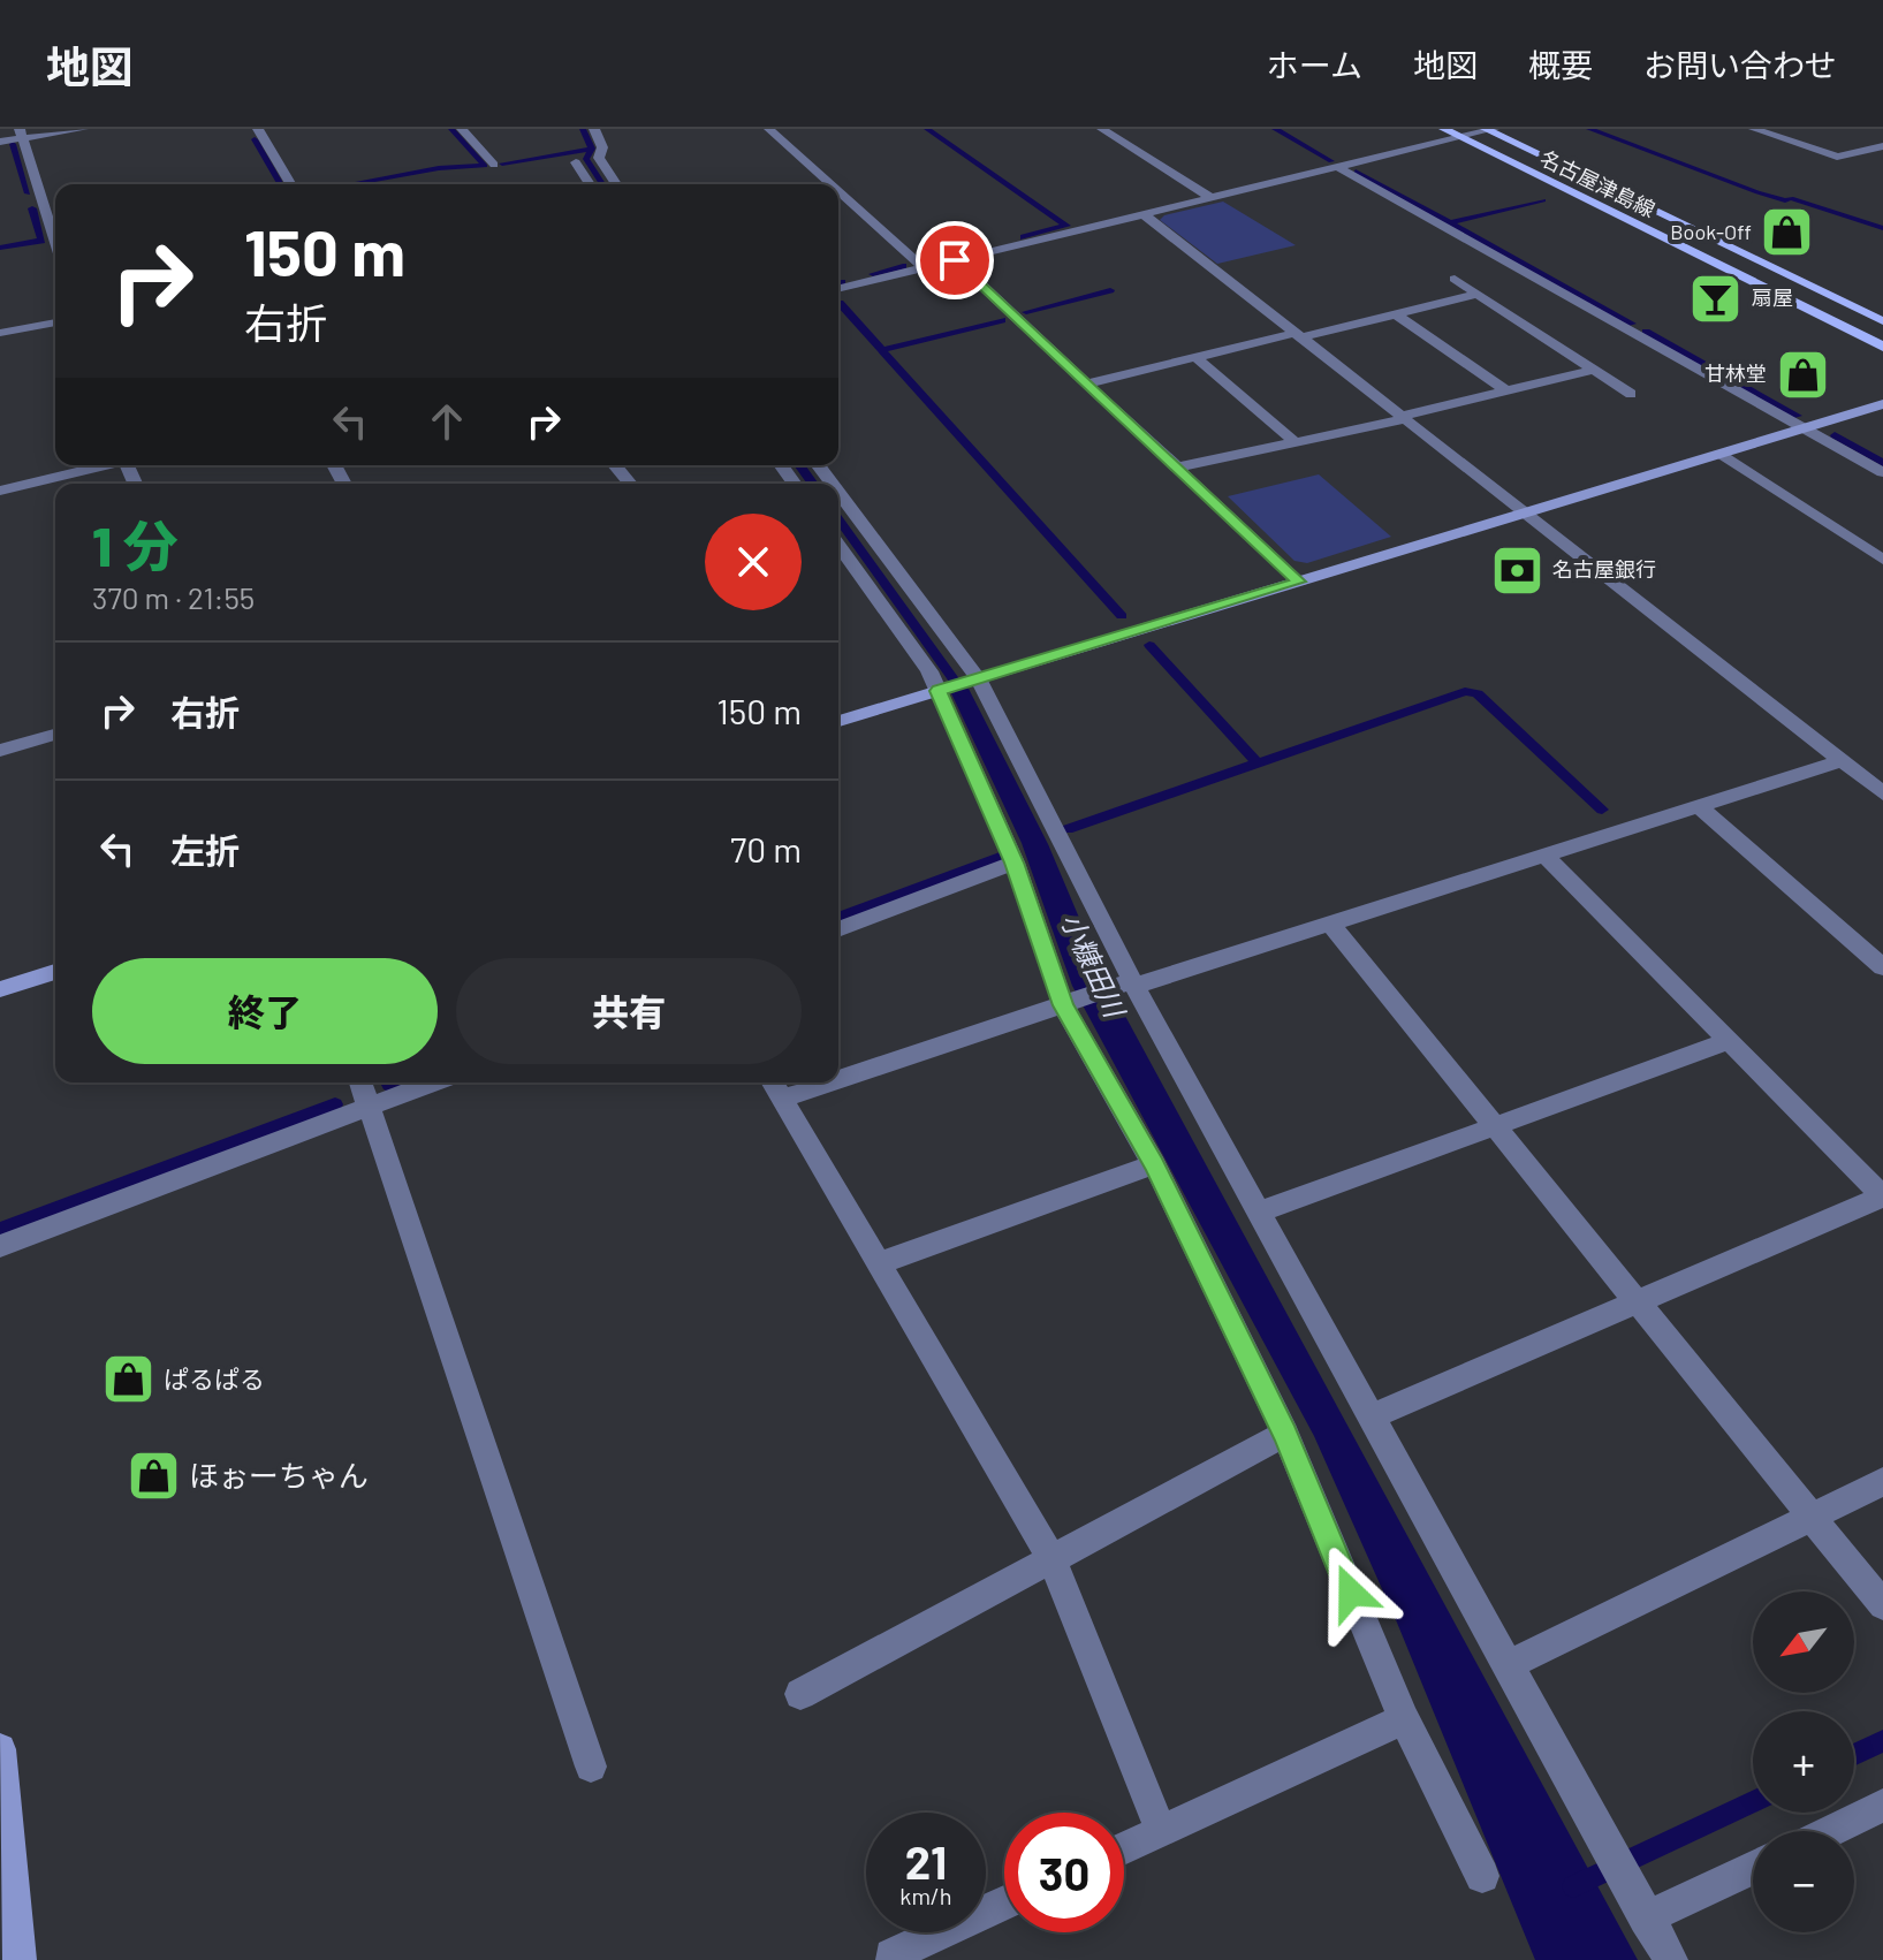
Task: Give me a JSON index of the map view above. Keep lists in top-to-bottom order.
{
  "streets": {
    "main road": ["名古屋津島線"]
  },
  "water": ["小糠田川"],
  "places": {
    "shop": [
      "Book-Off",
      "甘林堂",
      "ぱるぱる",
      "ほぉーちゃん"
    ],
    "bar": ["扇屋"],
    "bank": ["名古屋銀行"]
  },
  "north": "bottom left",
  "page": {
    "header": "地図",
    "nav": [
      "ホーム",
      "地図",
      "概要",
      "お問い合わせ"
    ],
    "turn": ["150 m", "右折"],
    "heading": ["1 分", "370 m · 21:55"],
    "list": [
      {
        "name": "右折",
        "value": "150 m"
      },
      {
        "name": "左折",
        "value": "70 m"
      }
    ],
    "buttons": ["終了", "共有"],
    "map_buttons": ["+", "−"],
    "speed": "21 km/h",
    "limit": "30"
  }
}
